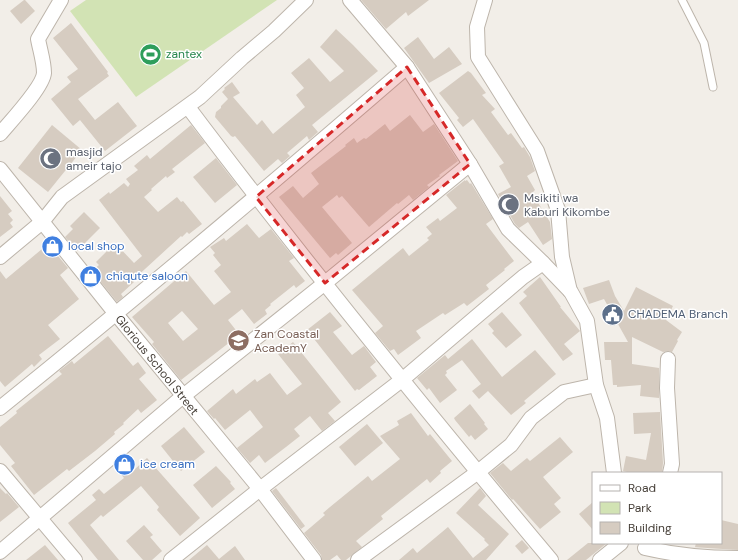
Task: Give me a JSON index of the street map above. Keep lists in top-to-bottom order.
{
  "streets": {
    "street": ["Glorious School Street"]
  },
  "places": {
    "sports": ["zantex"],
    "mosque": ["masjid ameir tajo", "Msikiti wa Kaburi Kikombe"],
    "shop": ["local shop", "chiqute saloon", "ice cream"],
    "public building": ["CHADEMA Branch"],
    "school or university": ["Zan Coastal AcademY"]
  },
  "legend": ["Road", "Park", "Building"]
}
